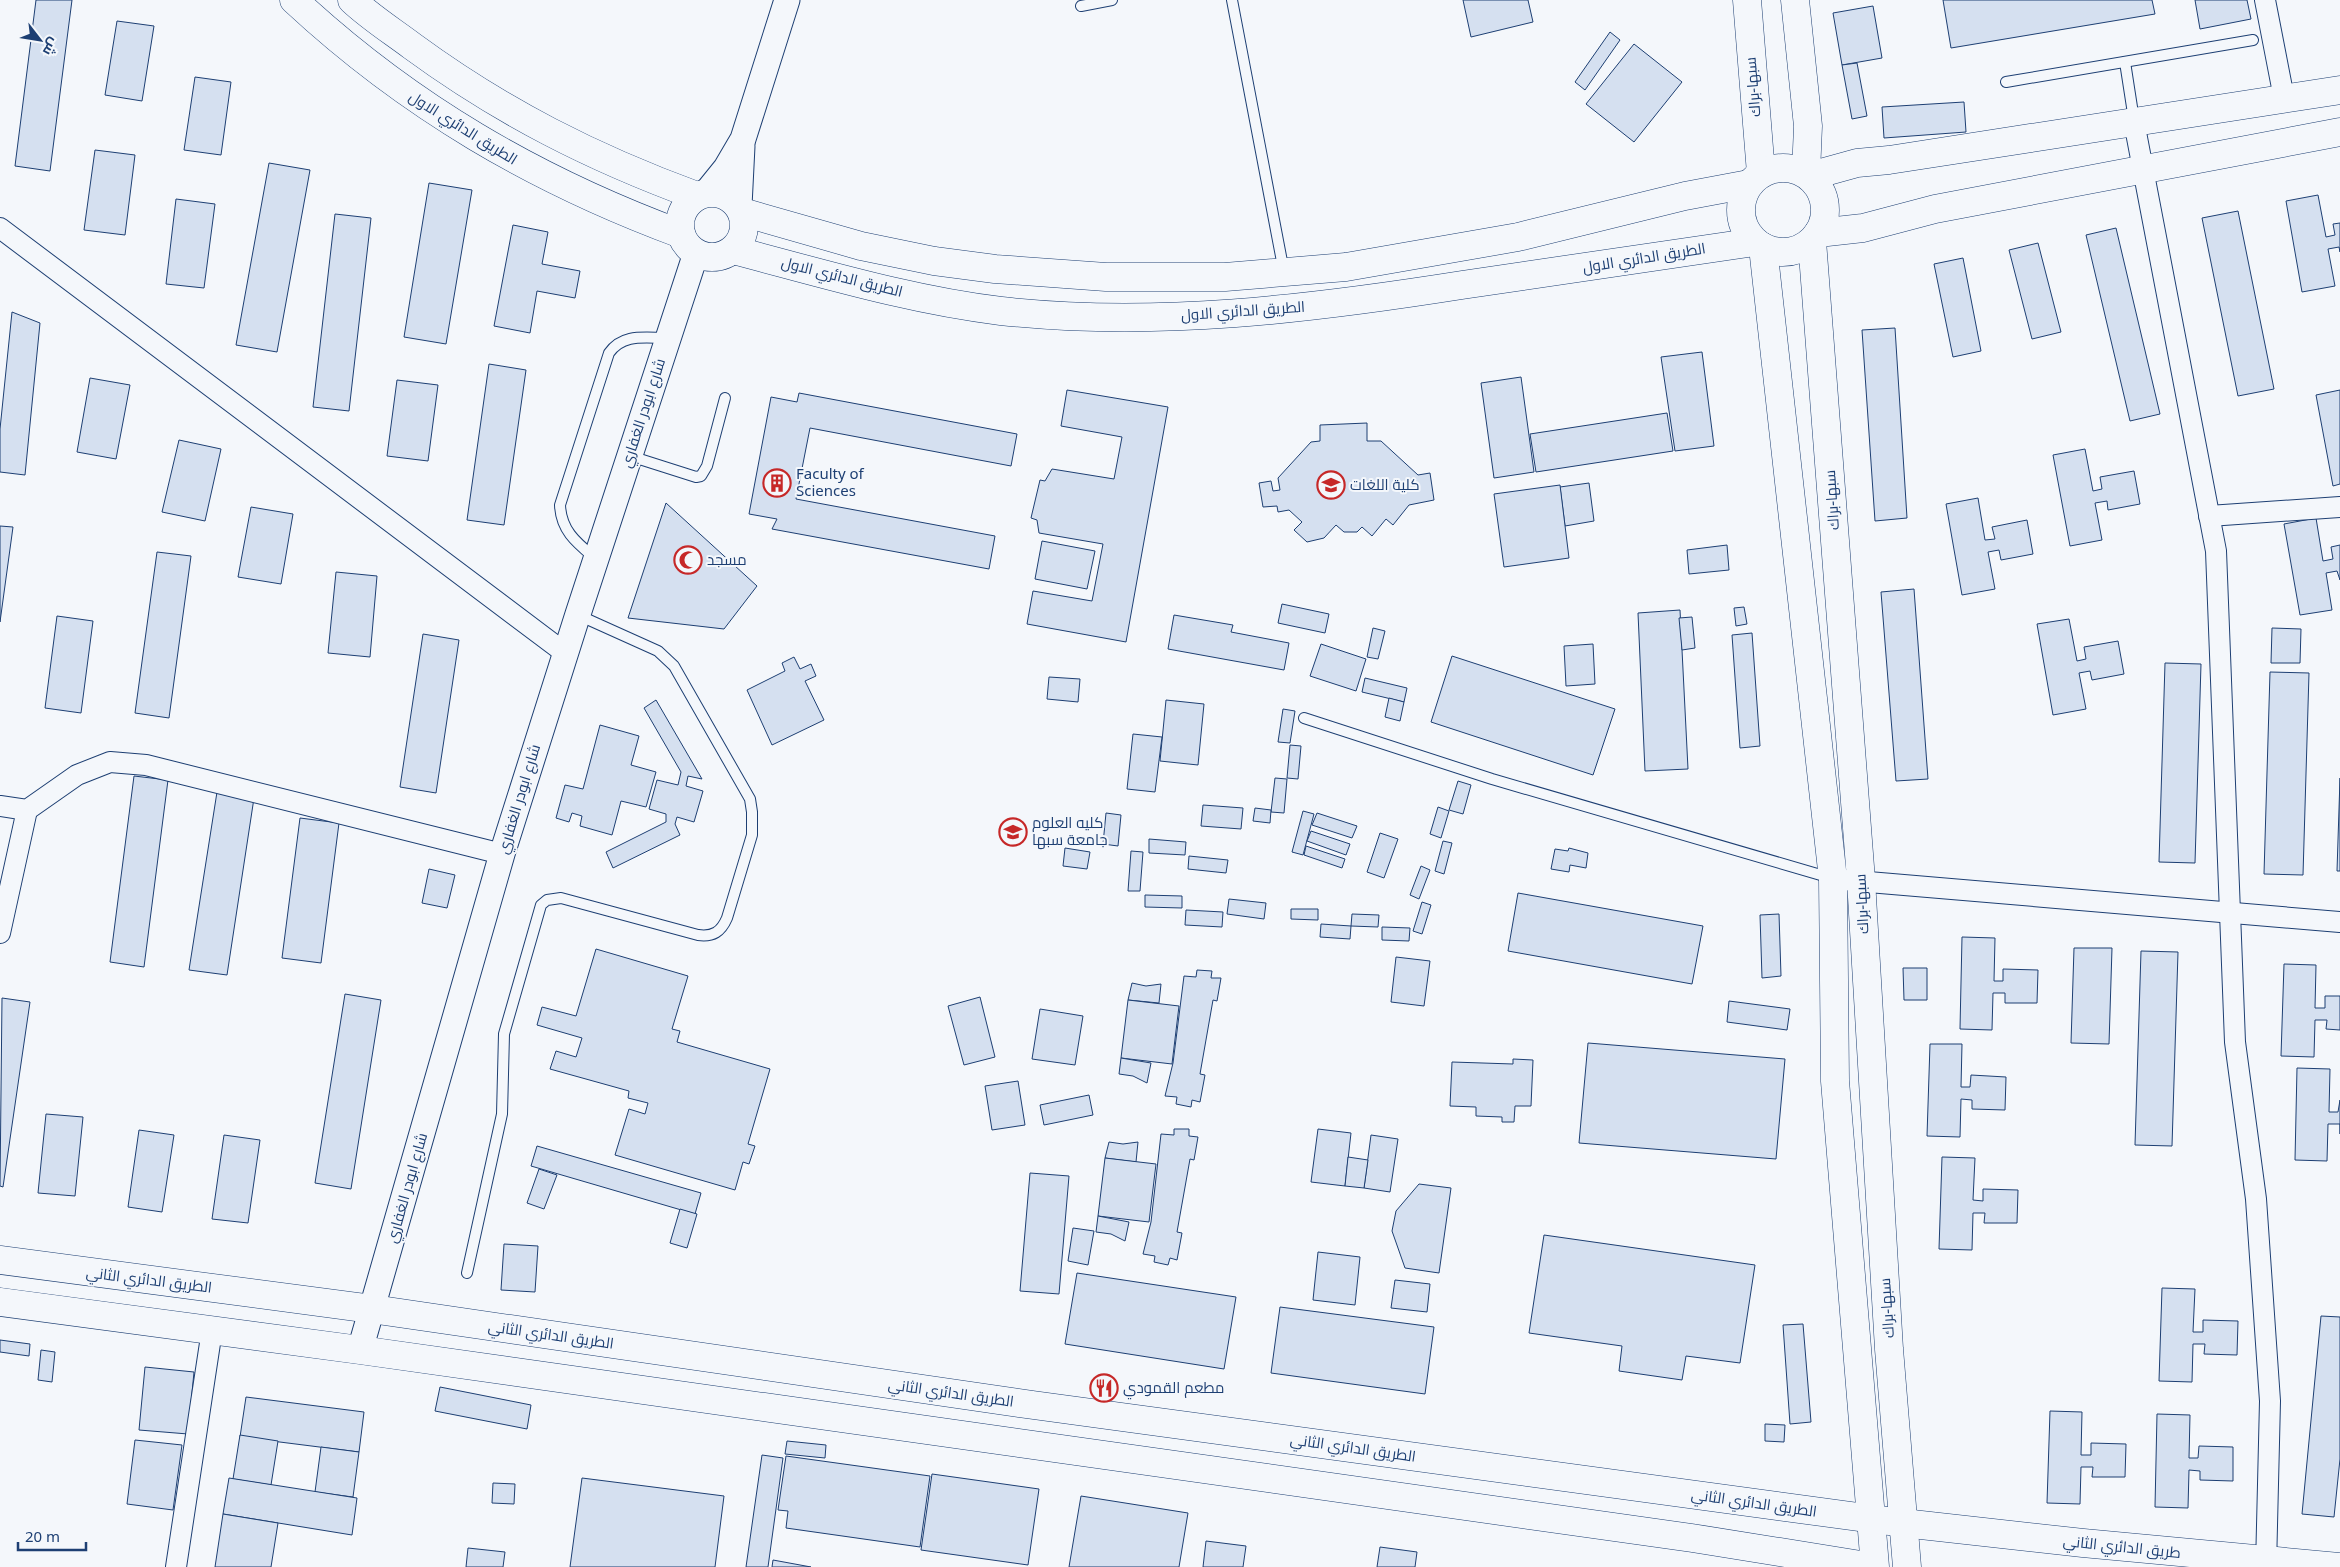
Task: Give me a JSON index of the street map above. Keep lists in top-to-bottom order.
{
  "streets": {
    "main road": [
      "سبها-براك",
      "الطريق الدائري الاول",
      "الطريق الدائري الثاني",
      "طريق الدائري الثاني"
    ],
    "street": ["شارع ابودر الغفاري"]
  },
  "crossings": [
    ["سبها-براك", "الطريق الدائري الاول"],
    ["سبها-براك", "الطريق الدائري الثاني"],
    ["سبها-براك", "طريق الدائري الثاني"],
    ["الطريق الدائري الاول", "شارع ابودر الغفاري"],
    ["شارع ابودر الغفاري", "الطريق الدائري الثاني"],
    ["الطريق الدائري الثاني", "طريق الدائري الثاني"]
  ],
  "places": {
    "building": ["Faculty of Sciences"],
    "school or university": ["كلية اللغات", "كليه العلوم جامعة سبها"],
    "mosque": ["مسجد"],
    "restaurant": ["مطعم القمودي"]
  },
  "scale_bar": "20 m",
  "north": "bottom right"
}
